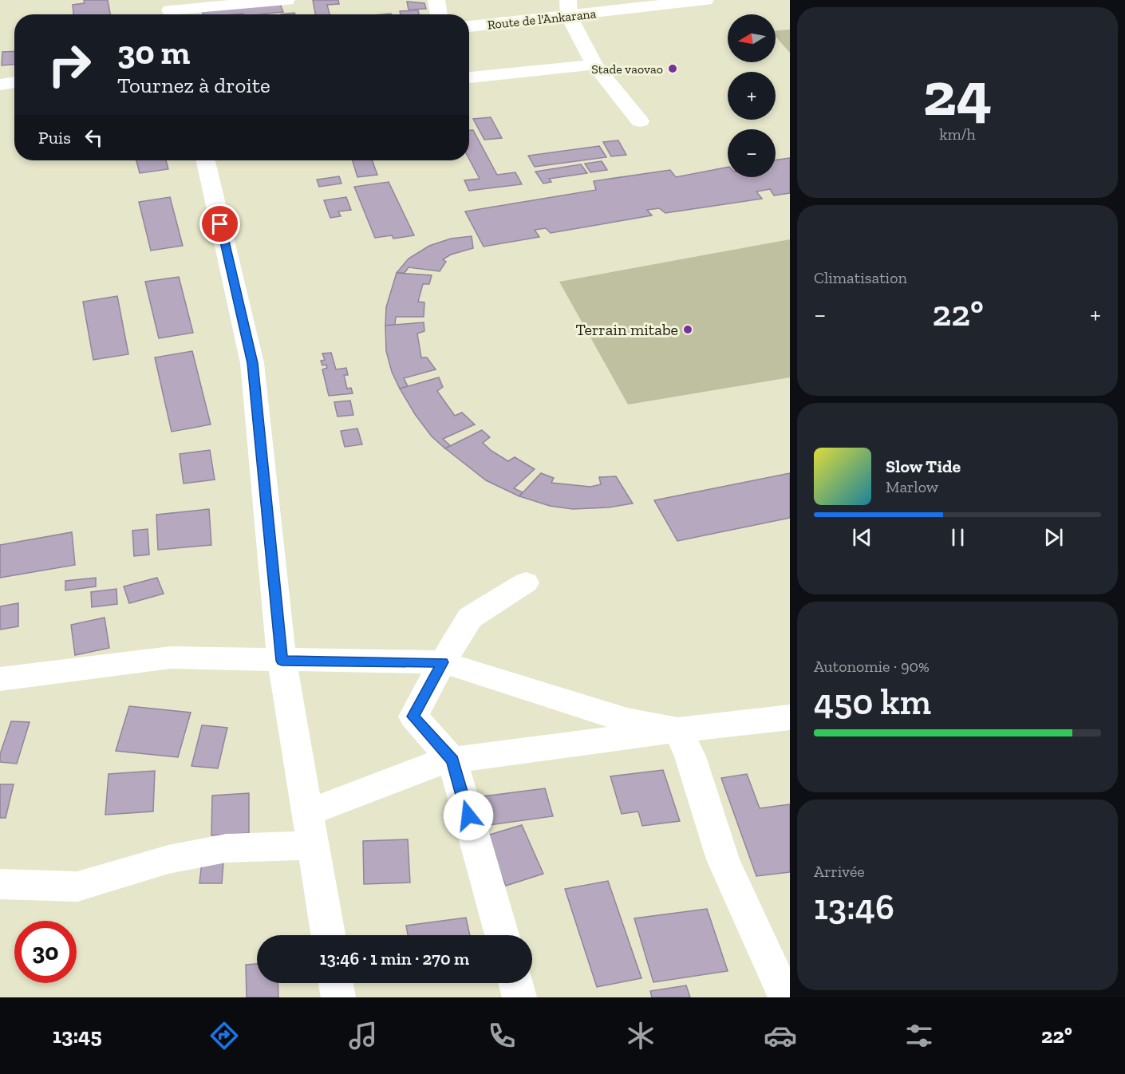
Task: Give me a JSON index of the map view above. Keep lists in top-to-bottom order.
{
  "streets": {
    "street": ["Route de l'Ankarana"]
  },
  "places": ["Stade vaovao", "Terrain mitabe"],
  "north": "left",
  "page": {
    "tile": [
      ["24", "km/h"],
      "Climatisation",
      ["Autonomie · 90%", "450 km"],
      ["Arrivée", "13:46"]
    ],
    "map_buttons": ["+", "−"],
    "turn": ["30 m", "Tournez à droite"],
    "then": "Puis",
    "heat": ["−", "22°", "+"],
    "song": ["Slow Tide", "Marlow"],
    "limit": "30",
    "trip": "13:46 · 1 min · 270 m",
    "tabs": ["13:45", "22°"]
  }
}
